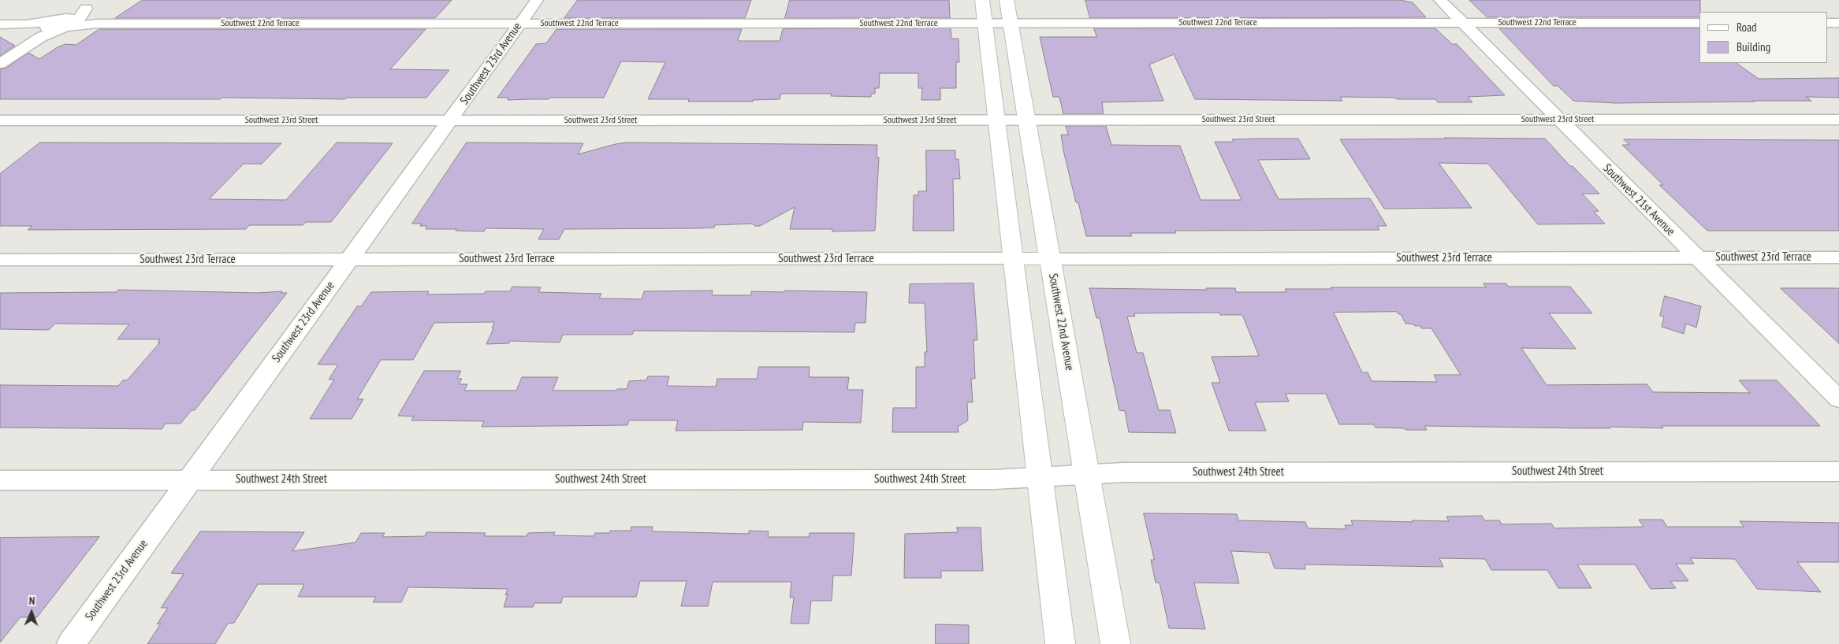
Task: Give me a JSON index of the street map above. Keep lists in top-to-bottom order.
{
  "streets": {
    "main road": ["Southwest 22nd Avenue"],
    "street": [
      "Southwest 22nd Terrace",
      "Southwest 23rd Avenue",
      "Southwest 23rd Street",
      "Southwest 21st Avenue",
      "Southwest 23rd Terrace",
      "Southwest 24th Street"
    ]
  },
  "crossings": [
    ["Southwest 22nd Terrace", "Southwest 23rd Avenue"],
    ["Southwest 22nd Terrace", "Southwest 21st Avenue"],
    ["Southwest 22nd Terrace", "Southwest 22nd Avenue"],
    ["Southwest 23rd Avenue", "Southwest 23rd Street"],
    ["Southwest 23rd Avenue", "Southwest 23rd Terrace"],
    ["Southwest 23rd Avenue", "Southwest 24th Street"],
    ["Southwest 23rd Street", "Southwest 21st Avenue"],
    ["Southwest 23rd Street", "Southwest 22nd Avenue"],
    ["Southwest 21st Avenue", "Southwest 23rd Terrace"],
    ["Southwest 23rd Terrace", "Southwest 22nd Avenue"],
    ["Southwest 22nd Avenue", "Southwest 24th Street"]
  ],
  "legend": ["Road", "Building"],
  "north": "top"
}
